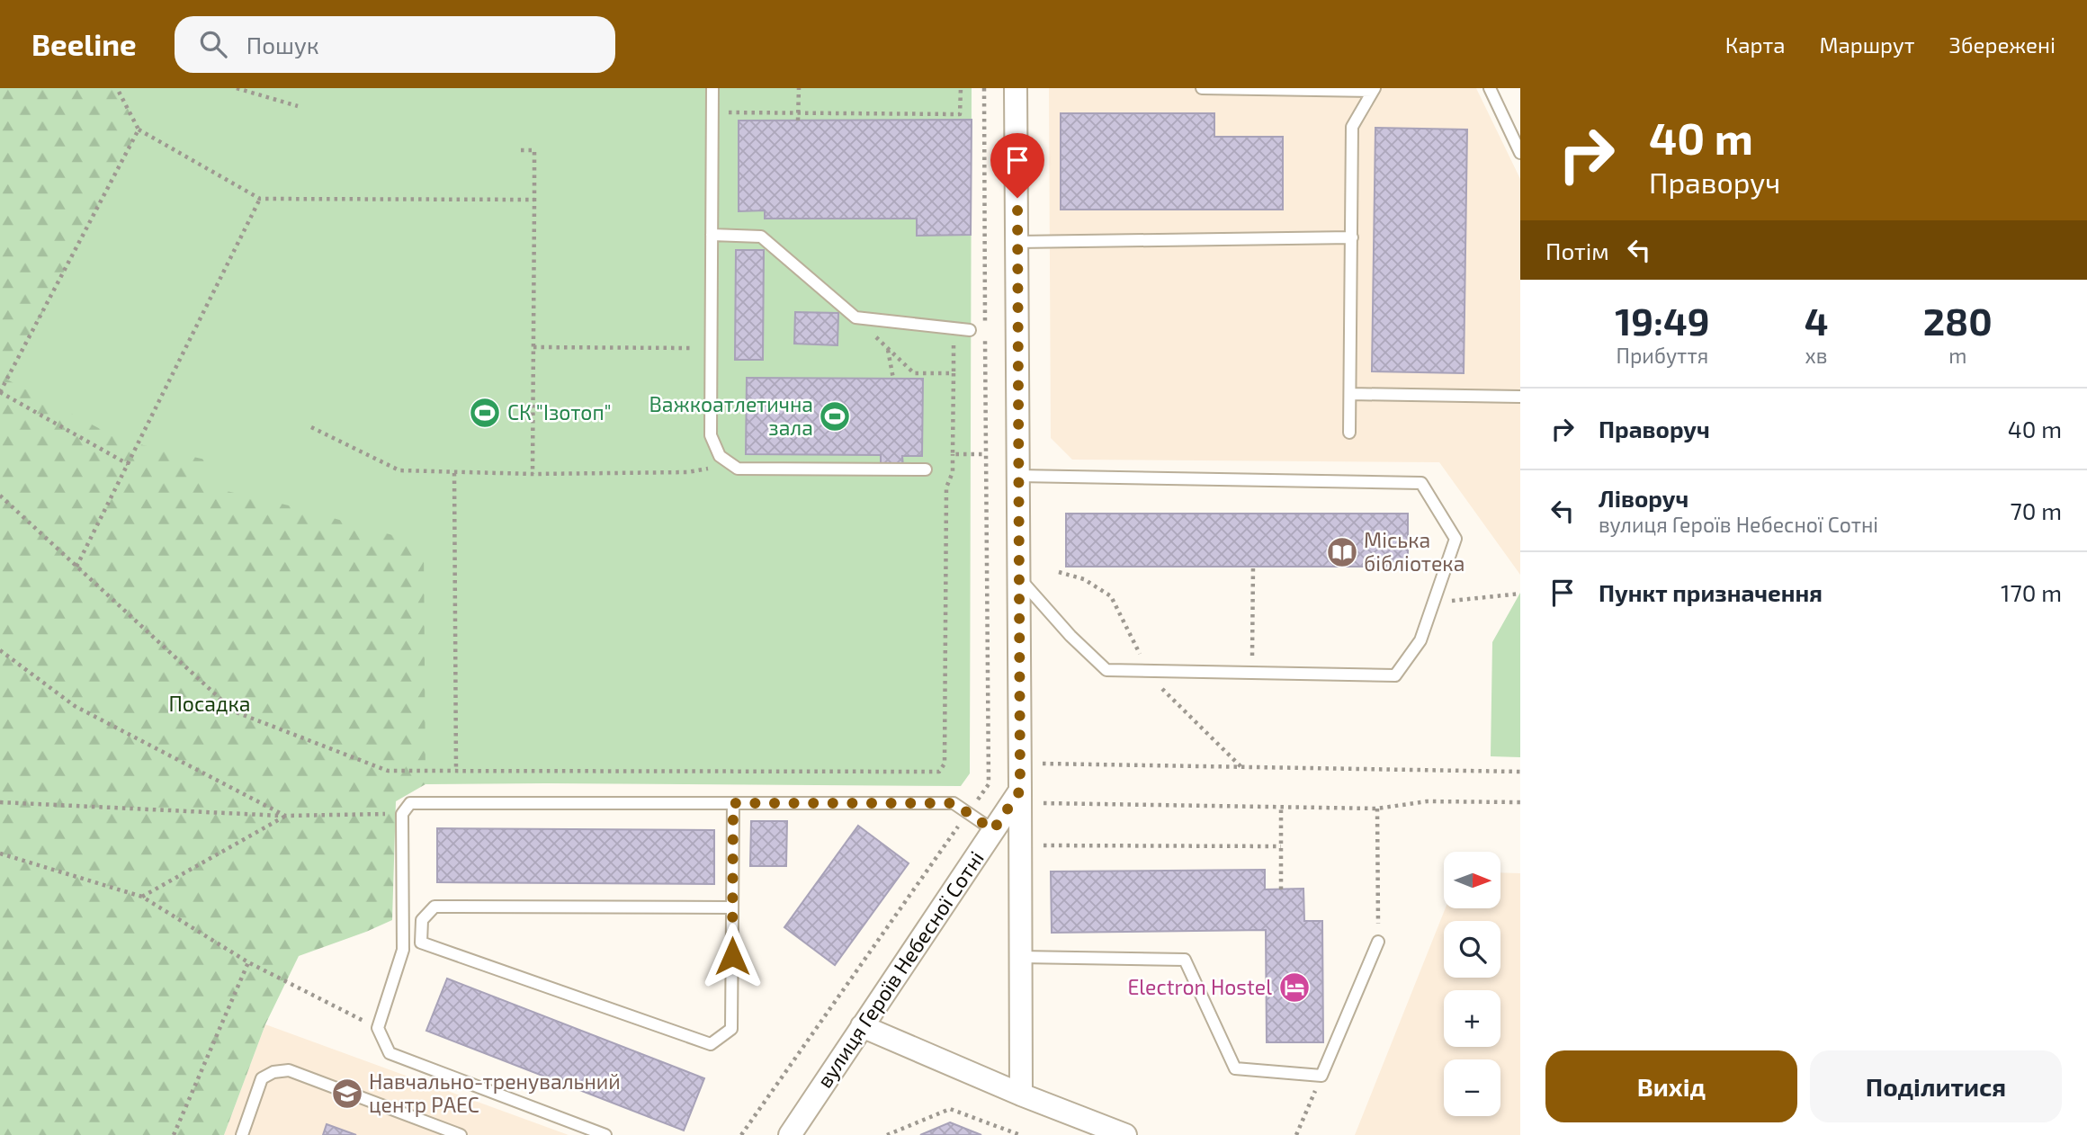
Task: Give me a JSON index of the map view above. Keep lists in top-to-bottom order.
{
  "streets": {
    "street": ["вулиця Героїв Небесної Сотні"]
  },
  "parks": ["Посадка"],
  "places": {
    "sports": ["СК \"Ізотоп\"", "Важкоатлетична зала"],
    "library": ["Міська бібліотека"],
    "hotel": ["Electron Hostel"],
    "school or university": ["Навчально-тренувальний центр РАЕС"]
  },
  "north": "right",
  "page": {
    "header": "Beeline",
    "search": "Пошук",
    "nav": ["Карта", "Маршрут", "Збережені"],
    "turn": ["40 m", "Праворуч"],
    "then": "Потім",
    "eta": [
      "19:49",
      "Прибуття",
      "4",
      "хв",
      "280",
      "m"
    ],
    "list": [
      {
        "name": "Праворуч",
        "value": "40 m"
      },
      {
        "name": "Ліворуч",
        "note": "вулиця Героїв Небесної Сотні",
        "value": "70 m"
      },
      {
        "name": "Пункт призначення",
        "value": "170 m"
      }
    ],
    "map_buttons": ["+", "−"],
    "buttons": ["Вихід", "Поділитися"]
  }
}
